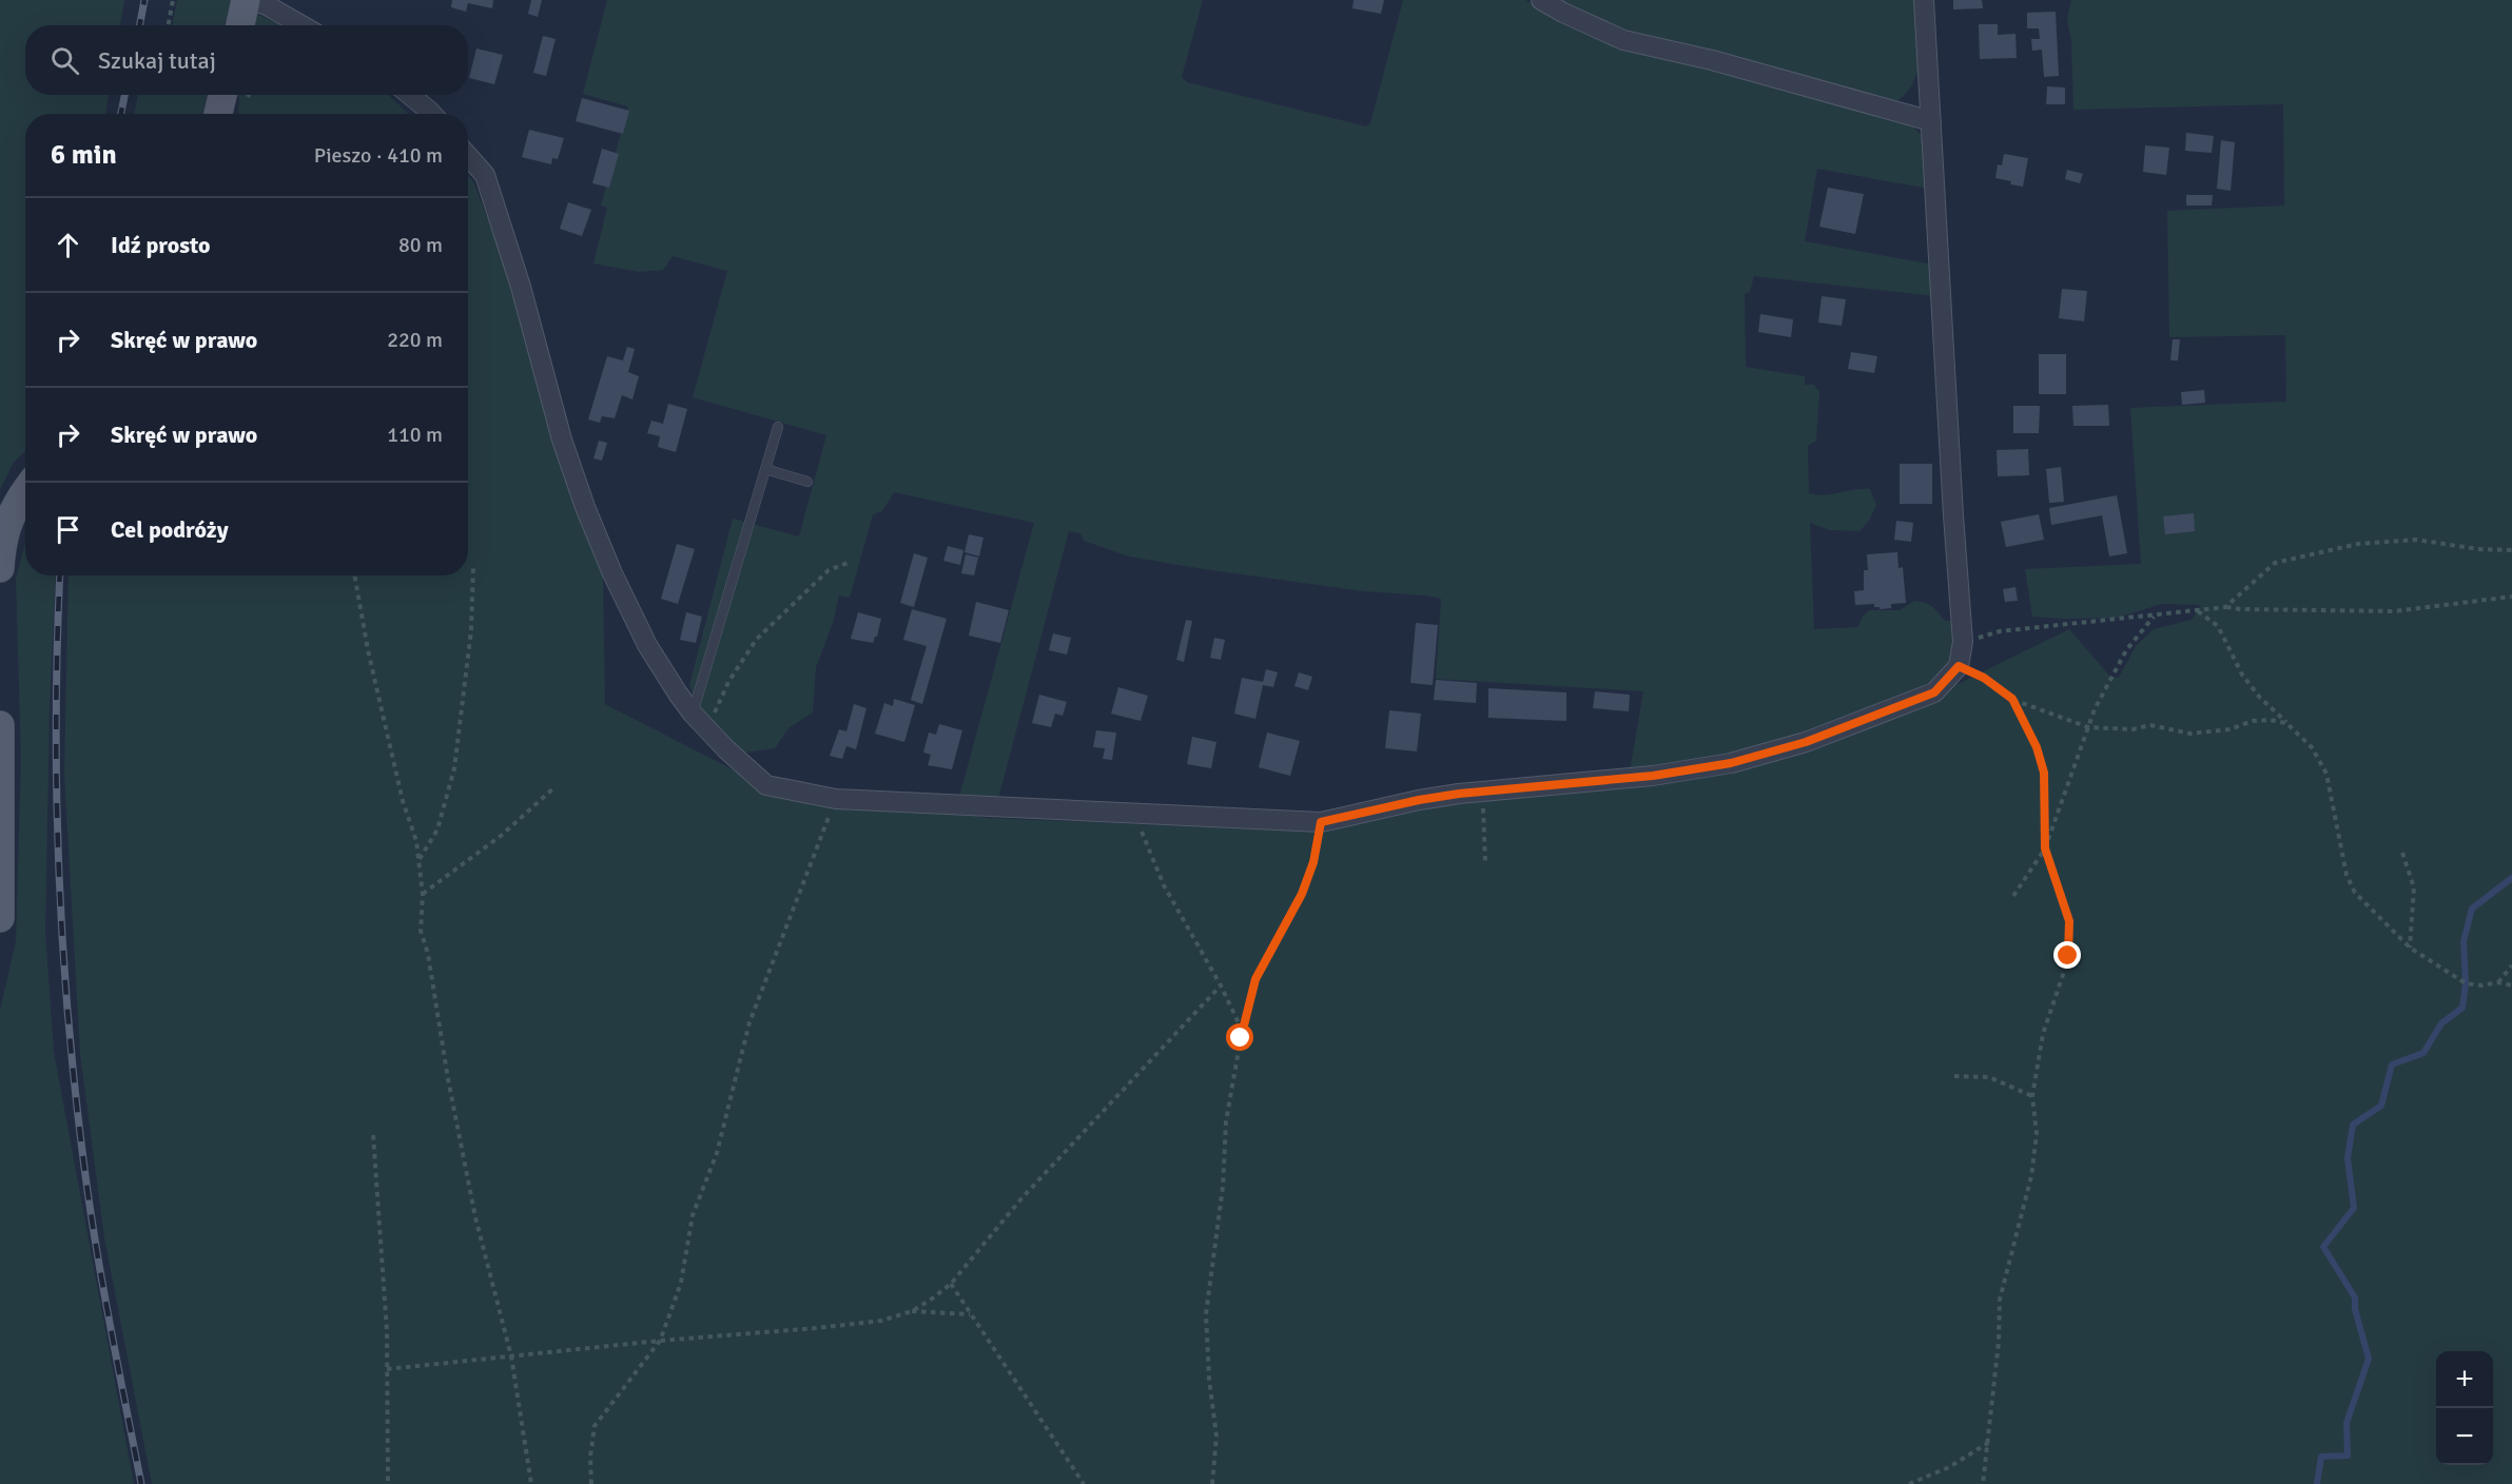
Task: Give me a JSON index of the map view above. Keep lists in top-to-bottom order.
{
  "page": {
    "search": "Szukaj tutaj",
    "heading": ["6 min", "Pieszo · 410 m"],
    "list": [
      ["Idź prosto", "80 m"],
      ["Skręć w prawo", "220 m"],
      ["Skręć w prawo", "110 m"],
      "Cel podróży"
    ],
    "map_buttons": ["+", "−"]
  }
}
